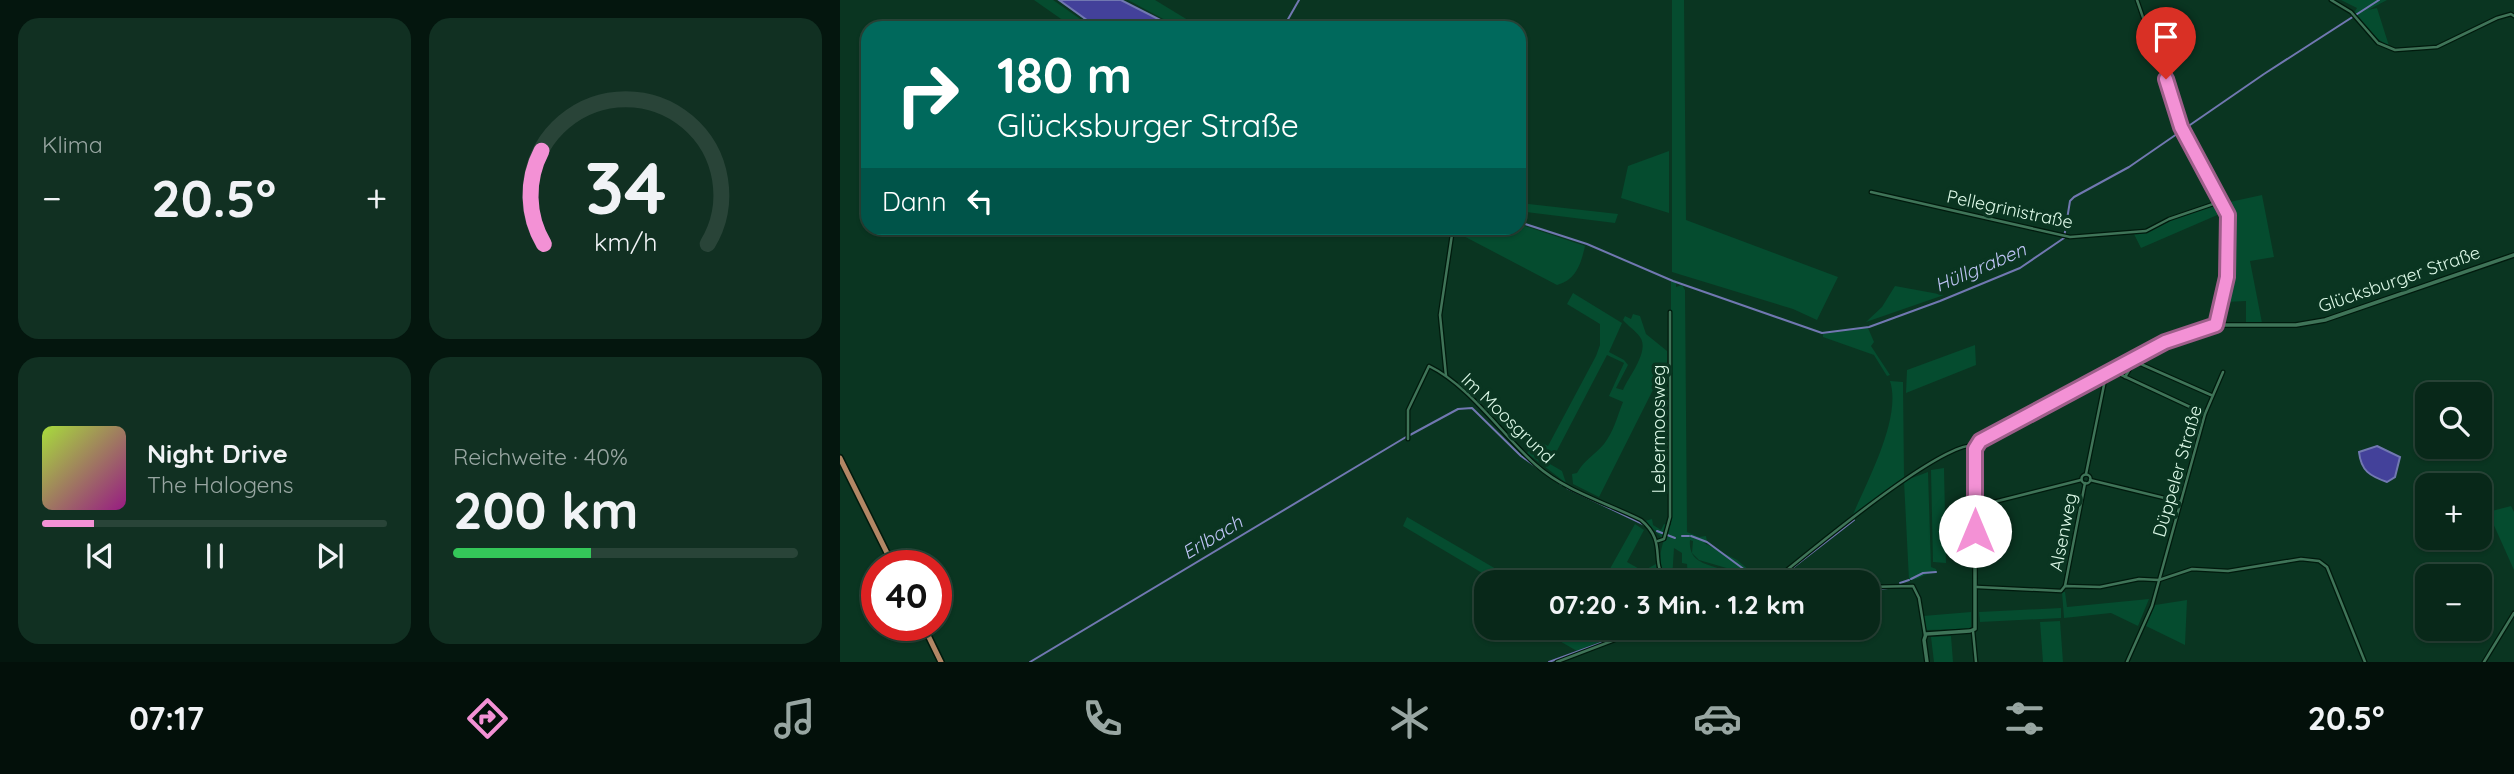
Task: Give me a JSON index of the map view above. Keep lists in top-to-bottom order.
{
  "streets": {
    "street": [
      "Pellegrinistraße",
      "Glücksburger Straße",
      "Im Moosgrund",
      "Lebermoosweg",
      "Düppeler Straße",
      "Alsenweg"
    ]
  },
  "crossings": [
    ["Glücksburger Straße", "Alsenweg"],
    ["Im Moosgrund", "Lebermoosweg"]
  ],
  "water": ["Hüllgraben", "Erlbach"],
  "page": {
    "tile": [
      "Klima",
      ["Reichweite · 40%", "200 km"]
    ],
    "turn": ["180 m", "Glücksburger Straße"],
    "then": "Dann",
    "heat": ["−", "20.5°", "+"],
    "map_buttons": ["+", "−"],
    "song": ["Night Drive", "The Halogens"],
    "limit": "40",
    "trip": "07:20 · 3 Min. · 1.2 km",
    "tabs": ["07:17", "20.5°"],
    "gauge": ["34", "km/h"]
  }
}
